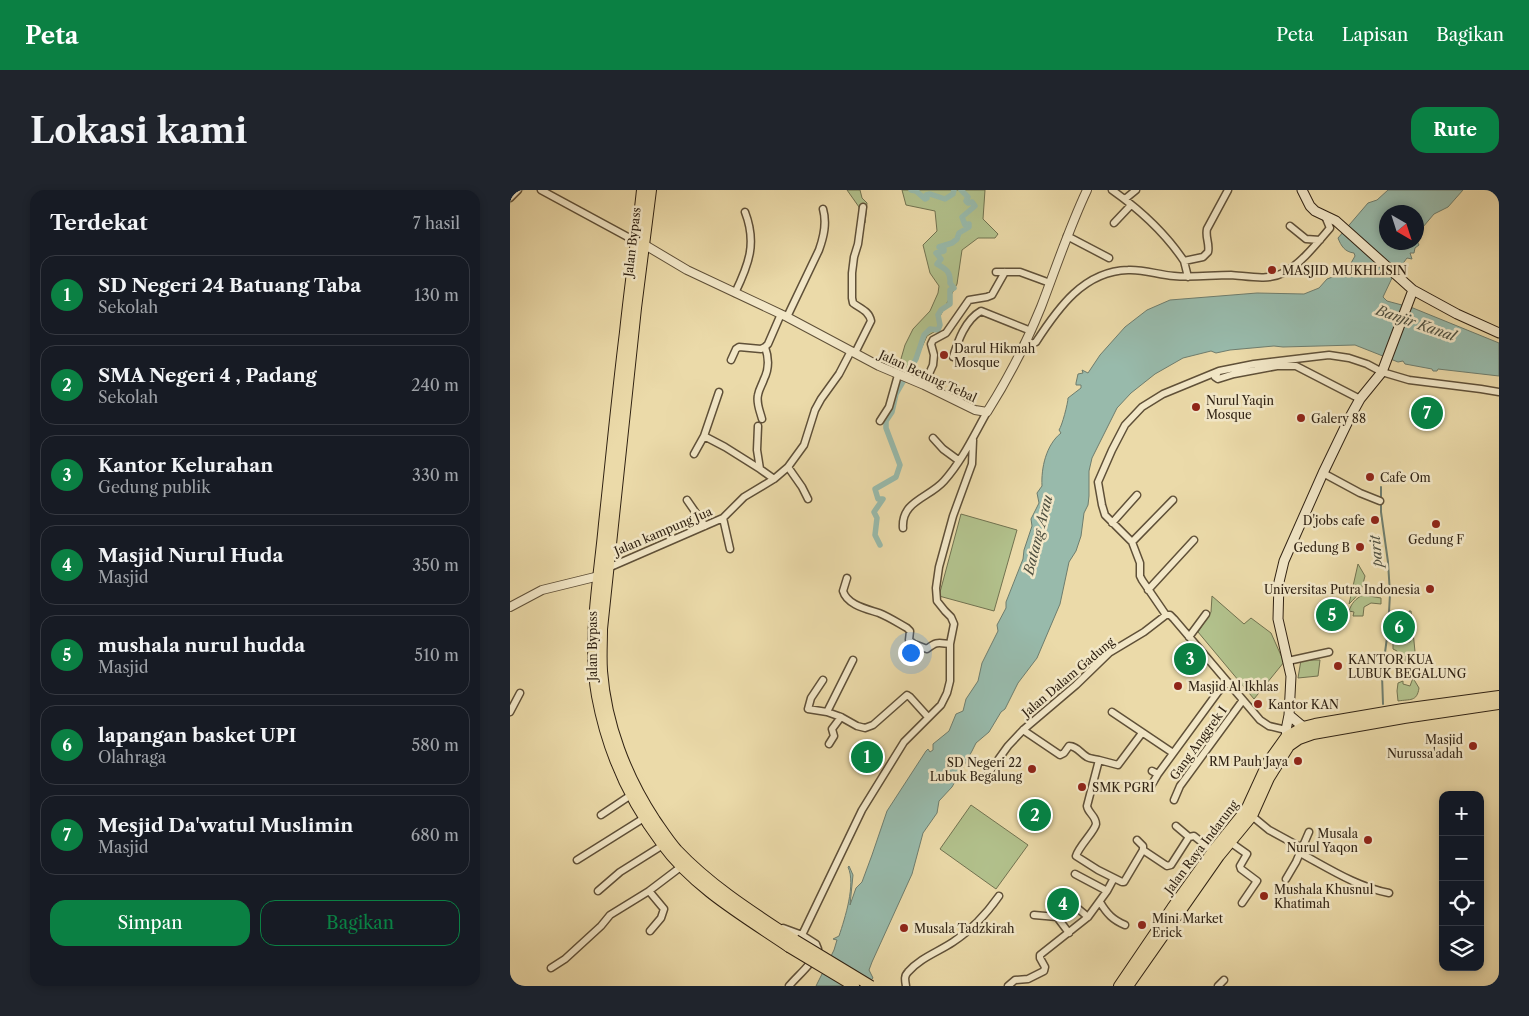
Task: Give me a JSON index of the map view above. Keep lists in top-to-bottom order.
{
  "streets": {
    "main road": ["Jalan Bypass", "Jalan Raya Indarung"],
    "street": [
      "Jalan Betung Tebal",
      "Jalan kampung Jua",
      "Jalan Dalam Gadung",
      "Gang Anggrek I"
    ]
  },
  "crossings": [
    ["Jalan Bypass", "Jalan Betung Tebal"],
    ["Jalan Bypass", "Jalan kampung Jua"],
    ["Jalan Betung Tebal", "Jalan kampung Jua"]
  ],
  "water": ["Banjir Kanal", "Batang Arau", "parit"],
  "places": [
    "MASJID MUKHLISIN",
    "Darul Hikmah Mosque",
    "Nurul Yaqin Mosque",
    "Galery 88",
    "Cafe Om",
    "D'jobs cafe",
    "Gedung F",
    "Gedung B",
    "Universitas Putra Indonesia",
    "KANTOR KUA LUBUK BEGALUNG",
    "Masjid Al Ikhlas",
    "Kantor KAN",
    "Masjid Nurussa'adah",
    "RM Pauh Jaya",
    "SD Negeri 22 Lubuk Begalung",
    "SMK PGRI",
    "Musala Nurul Yaqon",
    "Mushala Khusnul Khatimah",
    "Mini Market Erick",
    "Musala Tadzkirah"
  ],
  "north": "bottom right",
  "page": {
    "header": "Peta",
    "nav": ["Peta", "Lapisan", "Bagikan"],
    "buttons": [
      "Rute",
      ["Simpan", "Bagikan"]
    ],
    "title": "Lokasi kami",
    "heading": ["Terdekat", "7 hasil"],
    "list": [
      {
        "mark": "1",
        "name": "SD Negeri 24 Batuang Taba",
        "note": "Sekolah",
        "value": "130 m"
      },
      {
        "mark": "2",
        "name": "SMA Negeri 4 , Padang",
        "note": "Sekolah",
        "value": "240 m"
      },
      {
        "mark": "3",
        "name": "Kantor Kelurahan",
        "note": "Gedung publik",
        "value": "330 m"
      },
      {
        "mark": "4",
        "name": "Masjid Nurul Huda",
        "note": "Masjid",
        "value": "350 m"
      },
      {
        "mark": "5",
        "name": "mushala nurul hudda",
        "note": "Masjid",
        "value": "510 m"
      },
      {
        "mark": "6",
        "name": "lapangan basket UPI",
        "note": "Olahraga",
        "value": "580 m"
      },
      {
        "mark": "7",
        "name": "Mesjid Da'watul Muslimin",
        "note": "Masjid",
        "value": "680 m"
      }
    ],
    "pins": [
      "7",
      "5",
      "6",
      "3",
      "1",
      "2",
      "4"
    ],
    "map_buttons": ["+", "−"]
  }
}
